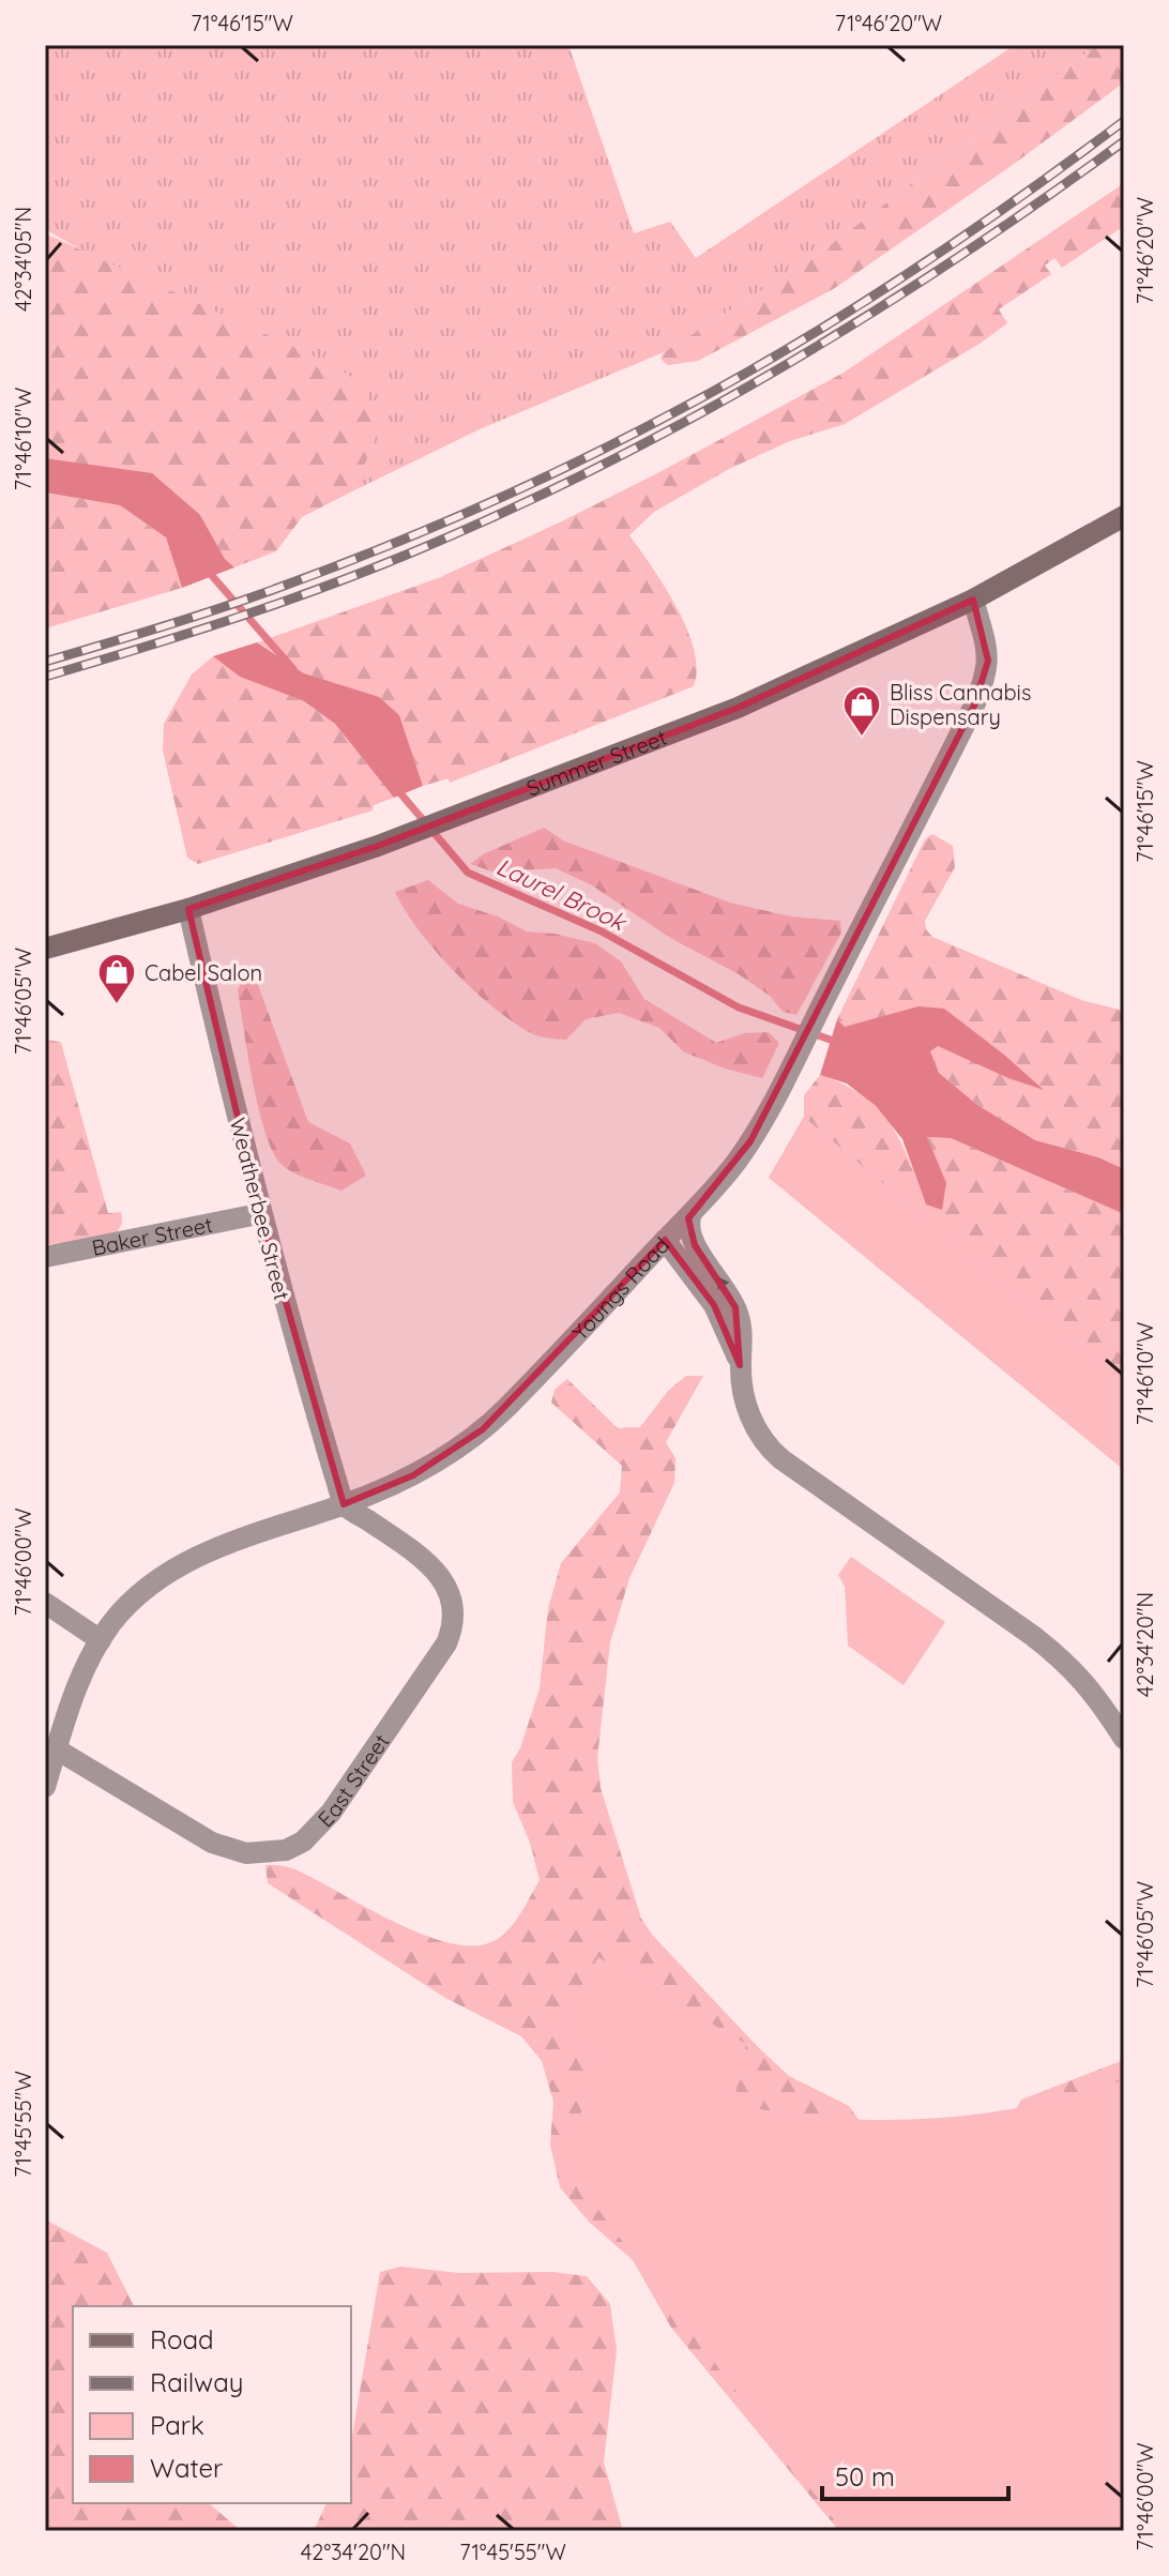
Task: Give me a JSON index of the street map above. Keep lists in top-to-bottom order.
{
  "streets": {
    "main road": ["Summer Street"],
    "street": [
      "Weatherbee Street",
      "Baker Street",
      "Youngs Road",
      "East Street"
    ]
  },
  "crossings": [
    ["Summer Street", "Weatherbee Street"],
    ["Summer Street", "Youngs Road"],
    ["Weatherbee Street", "Baker Street"],
    ["Weatherbee Street", "Youngs Road"],
    ["Weatherbee Street", "East Street"],
    ["Youngs Road", "East Street"]
  ],
  "water": ["Laurel Brook"],
  "places": {
    "shop": ["Bliss Cannabis Dispensary", "Cabel Salon"]
  },
  "legend": [
    "Road",
    "Railway",
    "Park",
    "Water"
  ],
  "scale_bar": "50 m",
  "coordinates": [
    "71°46'15\"W",
    "71°46'20\"W",
    "42°34'05\"N",
    "71°46'10\"W",
    "71°46'05\"W",
    "71°46'00\"W",
    "42°34'20\"N",
    "71°45'55\"W"
  ]
}
